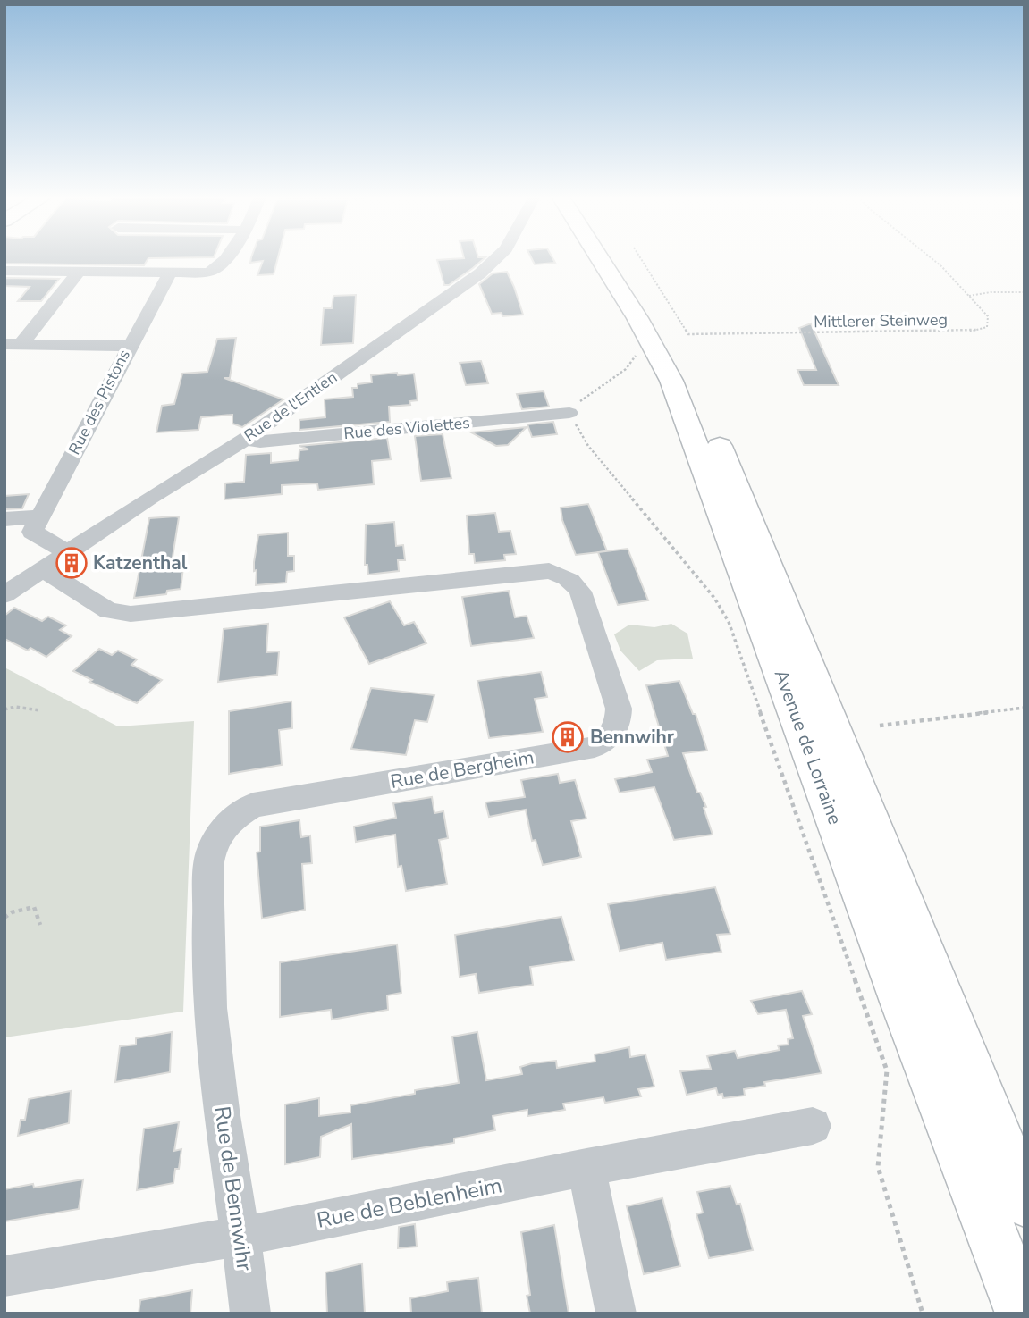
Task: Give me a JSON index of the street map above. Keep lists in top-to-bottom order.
{
  "streets": {
    "main road": ["Avenue de Lorraine"],
    "street": [
      "Rue des Pistons",
      "Rue de l'Entlen",
      "Rue des Violettes",
      "Rue de Bergheim",
      "Rue de Bennwihr",
      "Rue de Beblenheim"
    ],
    "path": ["Mittlerer Steinweg"]
  },
  "crossings": [
    ["Rue de l'Entlen", "Rue des Violettes"],
    ["Rue de l'Entlen", "Rue de Bergheim"],
    ["Rue de Bergheim", "Rue de Bennwihr"],
    ["Rue de Bennwihr", "Rue de Beblenheim"]
  ],
  "places": {
    "building": ["Katzenthal", "Bennwihr"]
  }
}
